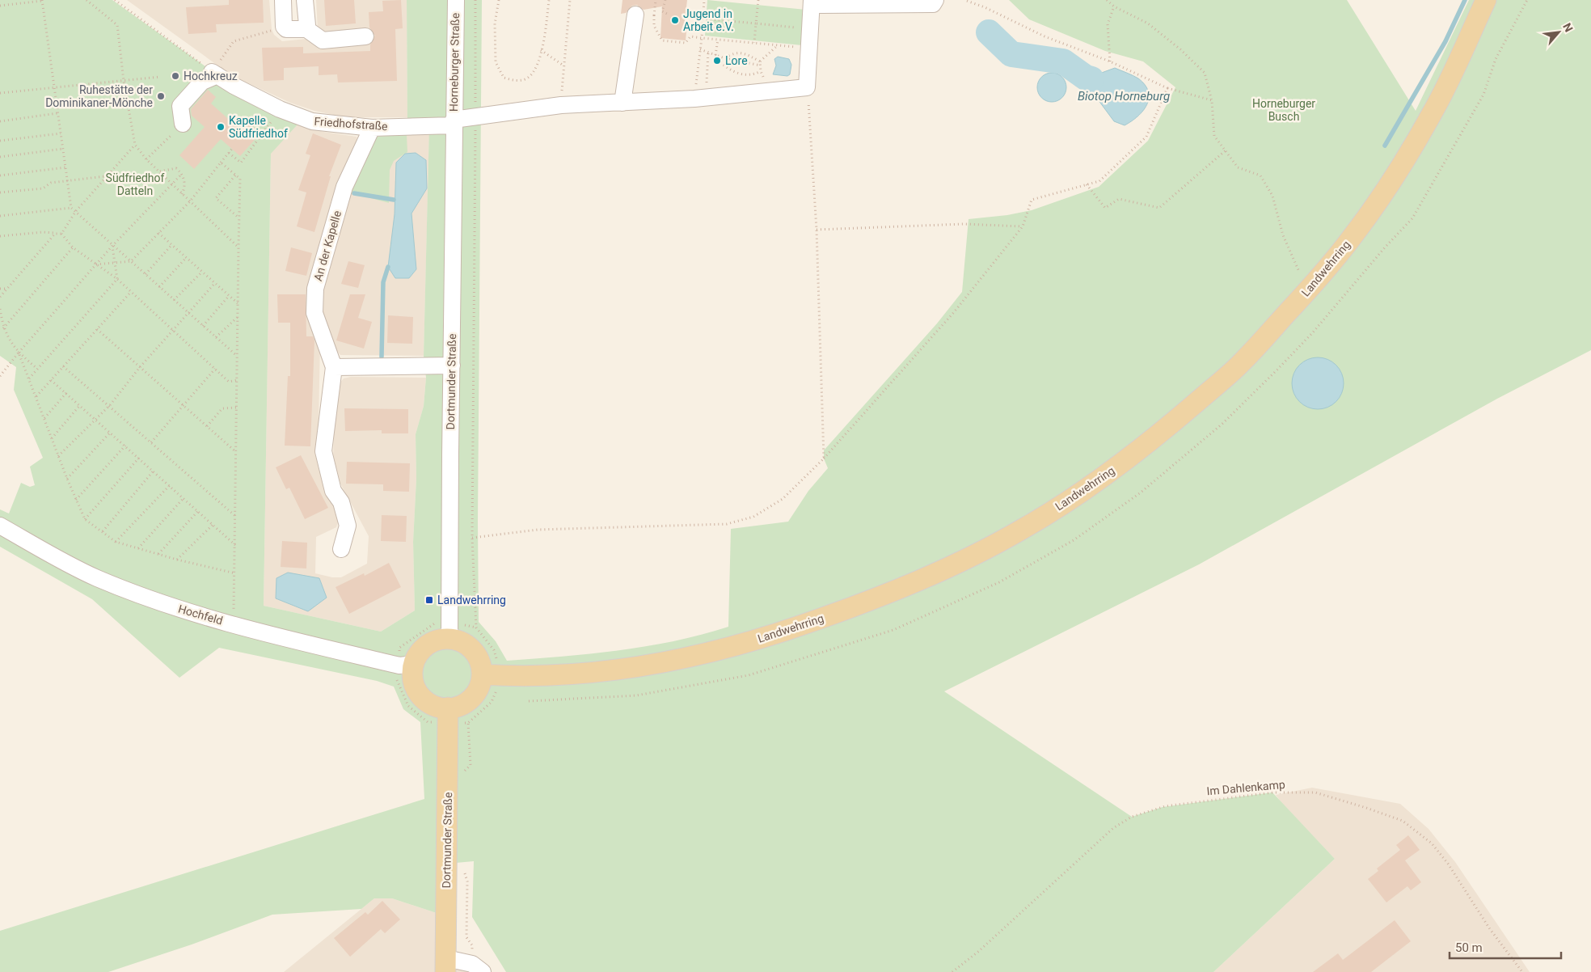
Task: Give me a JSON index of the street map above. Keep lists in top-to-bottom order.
{
  "streets": {
    "main road": ["Landwehrring", "Dortmunder Straße"],
    "street": [
      "Horneburger Straße",
      "Friedhofstraße",
      "An der Kapelle",
      "Hochfeld"
    ],
    "path": ["Im Dahlenkamp"]
  },
  "crossings": [
    ["Horneburger Straße", "Friedhofstraße"],
    ["Horneburger Straße", "Dortmunder Straße"],
    ["Friedhofstraße", "An der Kapelle"],
    ["Friedhofstraße", "Dortmunder Straße"],
    ["Landwehrring", "Dortmunder Straße"],
    ["Landwehrring", "Hochfeld"],
    ["Dortmunder Straße", "Hochfeld"]
  ],
  "water": ["Biotop Horneburg"],
  "parks": ["Horneburger Busch", "Südfriedhof Datteln"],
  "places": {
    "other": [
      "Jugend in Arbeit e.V.",
      "Lore",
      "Hochkreuz",
      "Ruhestätte der Dominikaner-Mönche",
      "Kapelle Südfriedhof"
    ],
    "transit": ["Landwehrring"]
  },
  "scale_bar": "50 m",
  "north": "top right"
}
